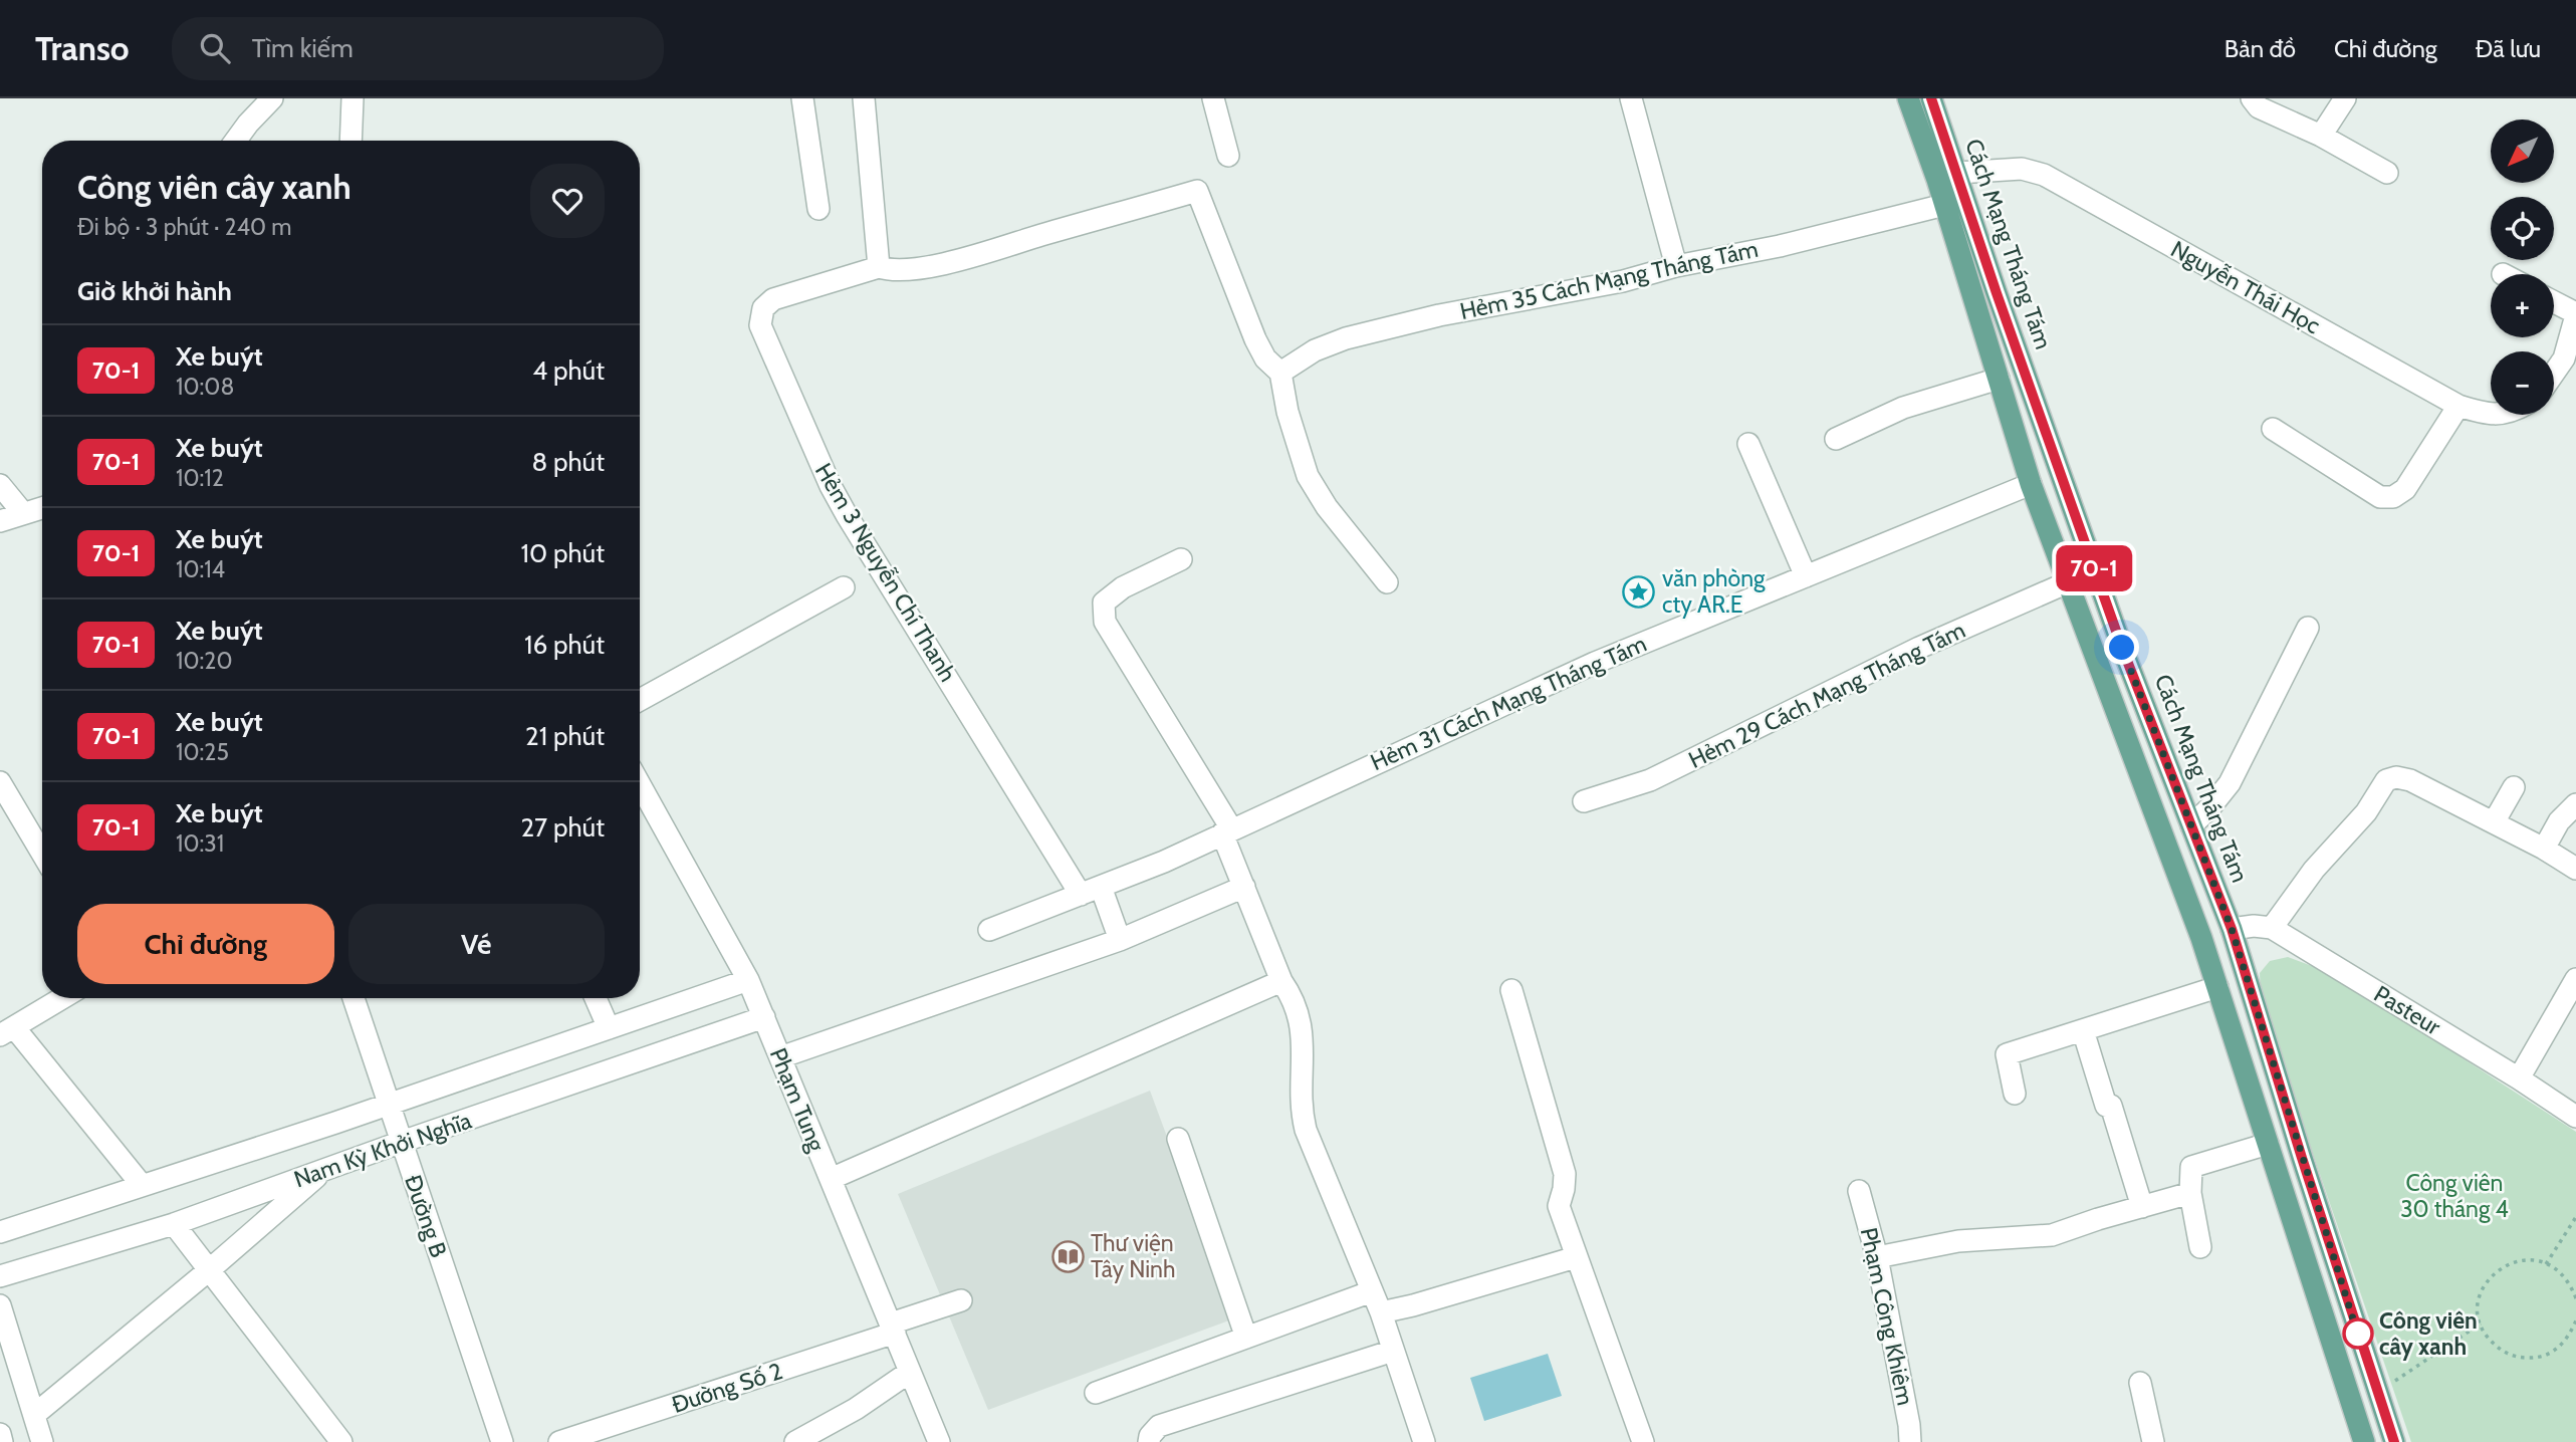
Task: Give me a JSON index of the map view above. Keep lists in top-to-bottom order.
{
  "streets": {
    "main road": ["Cách Mạng Tháng Tám"],
    "street": [
      "Hẻm 35 Cách Mạng Tháng Tám",
      "Nguyễn Thái Học",
      "Hẻm 3 Nguyễn Chí Thanh",
      "Hẻm 29 Cách Mạng Tháng Tám",
      "Hẻm 31 Cách Mạng Tháng Tám",
      "Pasteur",
      "Phạm Tung",
      "Nam Kỳ Khởi Nghĩa",
      "Đường B",
      "Phạm Công Khiêm",
      "Đường Số 2"
    ]
  },
  "crossings": [
    ["Cách Mạng Tháng Tám", "Hẻm 35 Cách Mạng Tháng Tám"],
    ["Cách Mạng Tháng Tám", "Nguyễn Thái Học"],
    ["Cách Mạng Tháng Tám", "Hẻm 29 Cách Mạng Tháng Tám"],
    ["Cách Mạng Tháng Tám", "Hẻm 31 Cách Mạng Tháng Tám"],
    ["Hẻm 3 Nguyễn Chí Thanh", "Hẻm 31 Cách Mạng Tháng Tám"],
    ["Phạm Tung", "Nam Kỳ Khởi Nghĩa"],
    ["Phạm Tung", "Đường Số 2"],
    ["Nam Kỳ Khởi Nghĩa", "Đường B"]
  ],
  "parks": ["Công viên 30 tháng 4"],
  "places": {
    "place": ["văn phòng cty AR.E"],
    "library": ["Thư viện Tây Ninh"],
    "other": ["Công viên cây xanh"]
  },
  "lines": ["bus line 70-1"],
  "north": "bottom left",
  "page": {
    "header": "Transo",
    "search": "Tìm kiếm",
    "nav": ["Bản đồ", "Chỉ đường", "Đã lưu"],
    "on_map": "70-1",
    "map_buttons": ["+", "−"],
    "heading": [
      ["Công viên cây xanh", "Đi bộ · 3 phút · 240 m"],
      "Giờ khởi hành"
    ],
    "list": [
      {
        "mark": "70-1",
        "name": "Xe buýt",
        "note": "10:08",
        "value": "4 phút"
      },
      {
        "mark": "70-1",
        "name": "Xe buýt",
        "note": "10:12",
        "value": "8 phút"
      },
      {
        "mark": "70-1",
        "name": "Xe buýt",
        "note": "10:14",
        "value": "10 phút"
      },
      {
        "mark": "70-1",
        "name": "Xe buýt",
        "note": "10:20",
        "value": "16 phút"
      },
      {
        "mark": "70-1",
        "name": "Xe buýt",
        "note": "10:25",
        "value": "21 phút"
      },
      {
        "mark": "70-1",
        "name": "Xe buýt",
        "note": "10:31",
        "value": "27 phút"
      }
    ],
    "buttons": ["Chỉ đường", "Vé"]
  }
}
